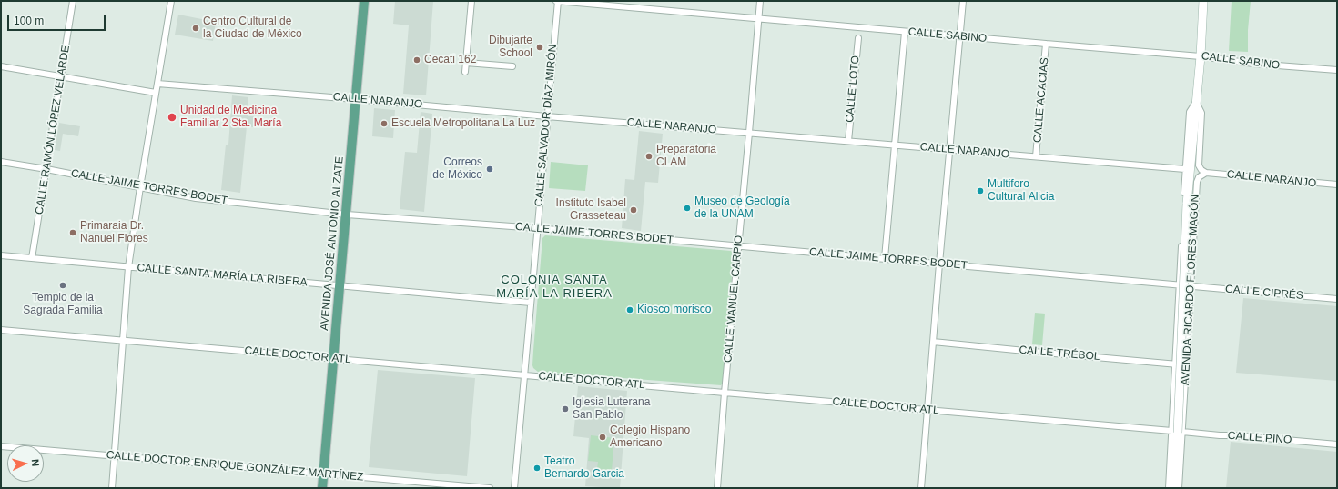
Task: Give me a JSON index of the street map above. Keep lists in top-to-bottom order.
{
  "streets": {
    "main road": ["AVENIDA JOSÉ ANTONIO ALZATE", "AVENIDA RICARDO FLORES MAGÓN"],
    "street": [
      "CALLE SABINO",
      "CALLE LOTO",
      "CALLE ACACIAS",
      "CALLE NARANJO",
      "CALLE SALVADOR DÍAZ MIRÓN",
      "CALLE RAMÓN LÓPEZ VELARDE",
      "CALLE JAIME TORRES BODET",
      "CALLE SANTA MARÍA LA RIBERA",
      "CALLE CIPRÉS",
      "CALLE MANUEL CARPIO",
      "CALLE TRÉBOL",
      "CALLE DOCTOR ATL",
      "CALLE PINO",
      "CALLE DOCTOR ENRIQUE GONZÁLEZ MARTÍNEZ"
    ]
  },
  "crossings": [
    ["CALLE SABINO", "CALLE ACACIAS"],
    ["CALLE SABINO", "CALLE SALVADOR DÍAZ MIRÓN"],
    ["CALLE SABINO", "AVENIDA RICARDO FLORES MAGÓN"],
    ["CALLE SABINO", "CALLE MANUEL CARPIO"],
    ["CALLE LOTO", "CALLE NARANJO"],
    ["CALLE ACACIAS", "CALLE NARANJO"],
    ["CALLE NARANJO", "CALLE SALVADOR DÍAZ MIRÓN"],
    ["CALLE NARANJO", "AVENIDA JOSÉ ANTONIO ALZATE"],
    ["CALLE NARANJO", "AVENIDA RICARDO FLORES MAGÓN"],
    ["CALLE NARANJO", "CALLE MANUEL CARPIO"],
    ["CALLE SALVADOR DÍAZ MIRÓN", "CALLE JAIME TORRES BODET"],
    ["CALLE SALVADOR DÍAZ MIRÓN", "CALLE SANTA MARÍA LA RIBERA"],
    ["CALLE SALVADOR DÍAZ MIRÓN", "CALLE DOCTOR ATL"],
    ["CALLE RAMÓN LÓPEZ VELARDE", "CALLE JAIME TORRES BODET"],
    ["CALLE RAMÓN LÓPEZ VELARDE", "CALLE SANTA MARÍA LA RIBERA"],
    ["CALLE JAIME TORRES BODET", "AVENIDA JOSÉ ANTONIO ALZATE"],
    ["CALLE JAIME TORRES BODET", "AVENIDA RICARDO FLORES MAGÓN"],
    ["CALLE JAIME TORRES BODET", "CALLE CIPRÉS"],
    ["CALLE JAIME TORRES BODET", "CALLE MANUEL CARPIO"],
    ["AVENIDA JOSÉ ANTONIO ALZATE", "CALLE SANTA MARÍA LA RIBERA"],
    ["AVENIDA JOSÉ ANTONIO ALZATE", "CALLE DOCTOR ATL"],
    ["AVENIDA JOSÉ ANTONIO ALZATE", "CALLE DOCTOR ENRIQUE GONZÁLEZ MARTÍNEZ"],
    ["AVENIDA RICARDO FLORES MAGÓN", "CALLE CIPRÉS"],
    ["AVENIDA RICARDO FLORES MAGÓN", "CALLE TRÉBOL"],
    ["AVENIDA RICARDO FLORES MAGÓN", "CALLE DOCTOR ATL"],
    ["AVENIDA RICARDO FLORES MAGÓN", "CALLE PINO"],
    ["CALLE MANUEL CARPIO", "CALLE DOCTOR ATL"],
    ["CALLE DOCTOR ATL", "CALLE PINO"]
  ],
  "districts": ["COLONIA SANTA MARÍA LA RIBERA"],
  "places": [
    "Centro Cultural de la Ciudad de México",
    "Dibujarte School",
    "Cecati 162",
    "Unidad de Medicina Familiar 2 Sta. María",
    "Escuela Metropolitana La Luz",
    "Preparatoria CLAM",
    "Correos de México",
    "Multiforo Cultural Alicia",
    "Museo de Geología de la UNAM",
    "Instituto Isabel Grasseteau",
    "Primaraia Dr. Nanuel Flores",
    "Templo de la Sagrada Familia",
    "Kiosco morisco",
    "Iglesia Luterana San Pablo",
    "Colegio Hispano Americano",
    "Teatro Bernardo Garcia"
  ],
  "scale_bar": "100 m",
  "north": "right"
}
